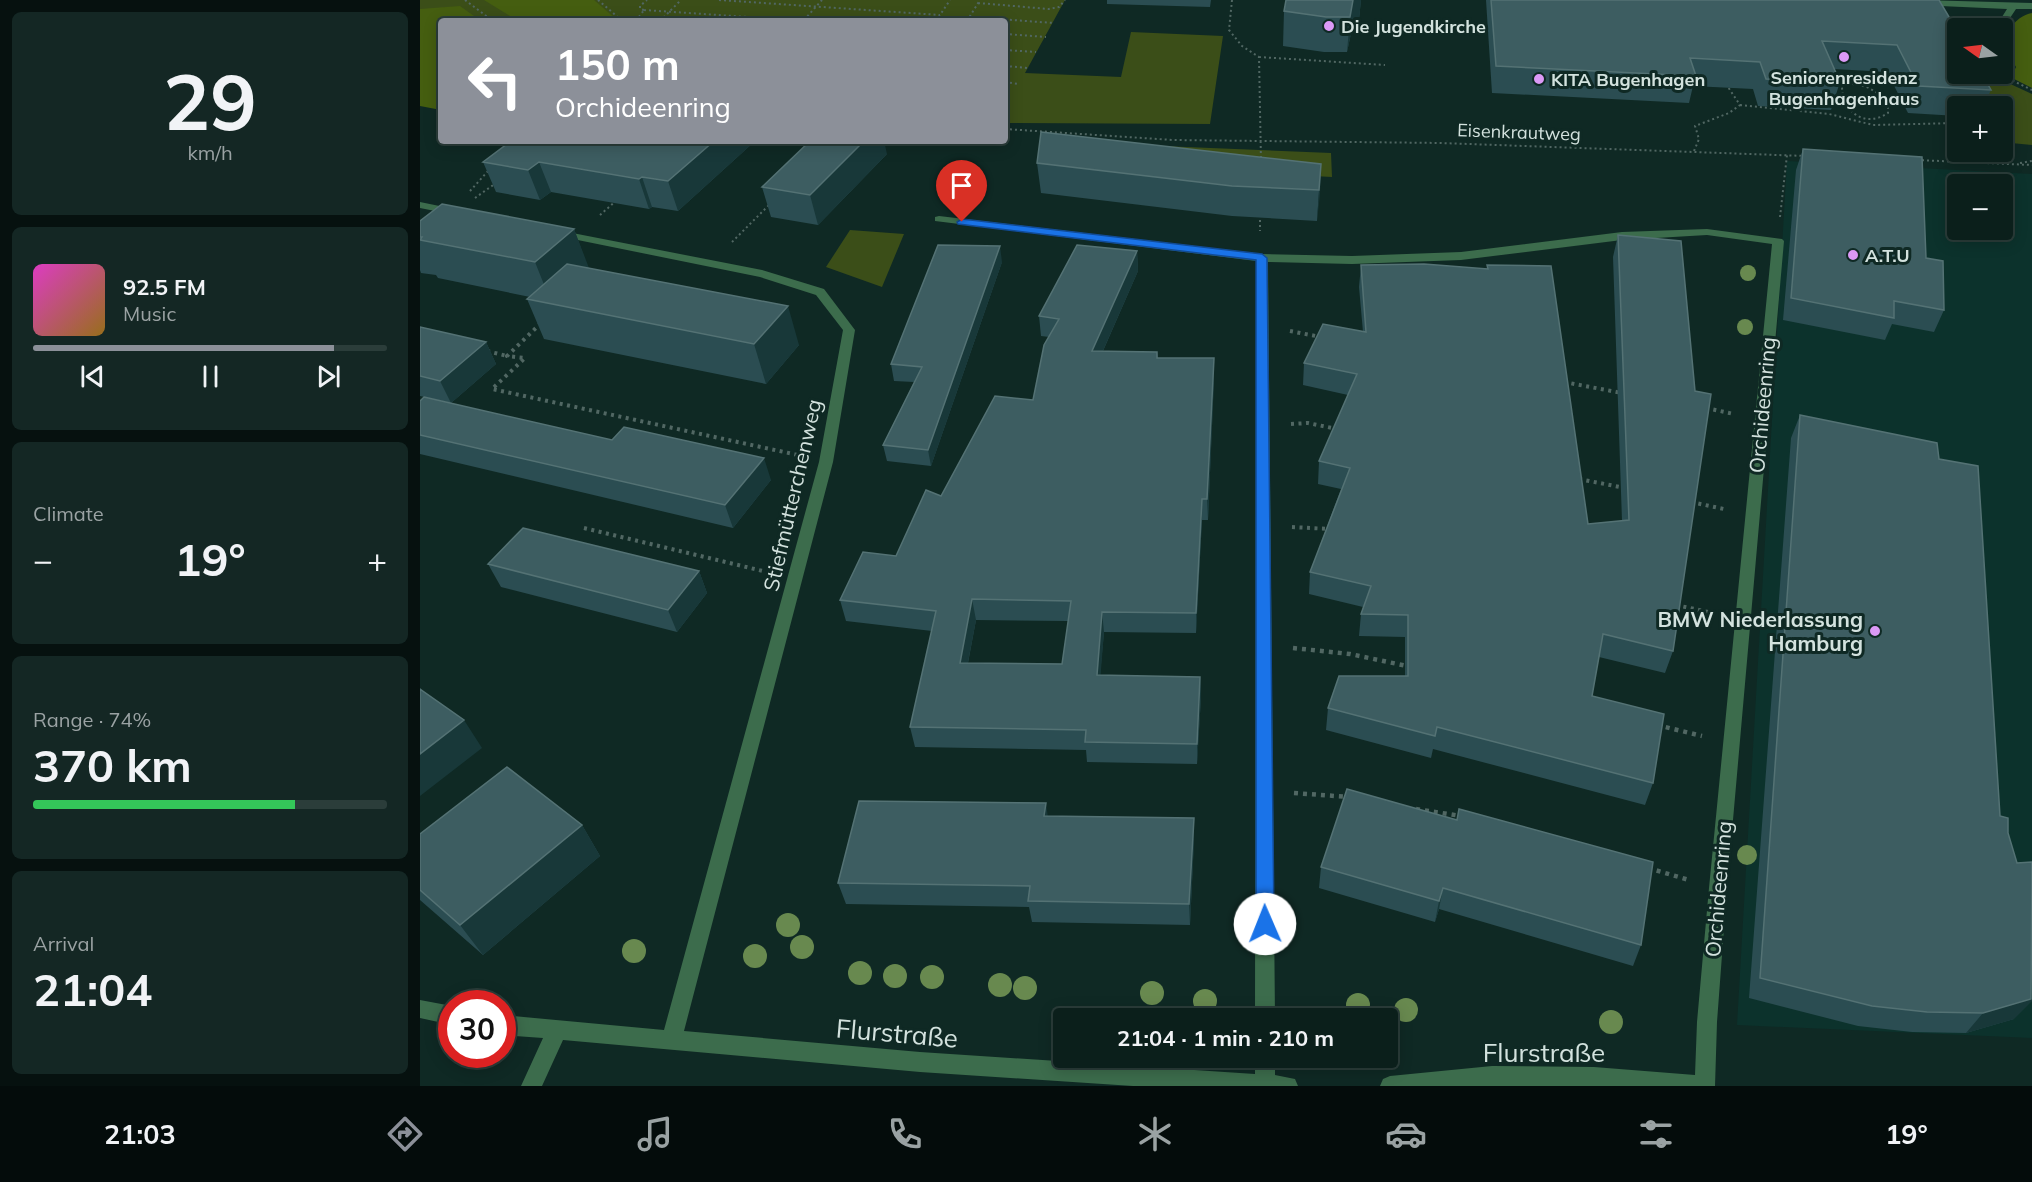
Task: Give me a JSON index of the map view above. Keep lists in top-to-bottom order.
{
  "streets": {
    "street": ["Orchideenring", "Stiefmütterchenweg", "Flurstraße"],
    "path": ["Eisenkrautweg"]
  },
  "crossings": [
    ["Stiefmütterchenweg", "Flurstraße"]
  ],
  "places": [
    "Die Jugendkirche",
    "Seniorenresidenz Bugenhagenhaus",
    "KITA Bugenhagen",
    "A.T.U",
    "BMW Niederlassung Hamburg"
  ],
  "north": "left",
  "page": {
    "tile": [
      ["29", "km/h"],
      "Climate",
      ["Range · 74%", "370 km"],
      ["Arrival", "21:04"]
    ],
    "map_buttons": ["+", "−"],
    "turn": ["150 m", "Orchideenring"],
    "song": ["92.5 FM", "Music"],
    "heat": ["−", "19°", "+"],
    "limit": "30",
    "trip": "21:04 · 1 min · 210 m",
    "tabs": ["21:03", "19°"]
  }
}
